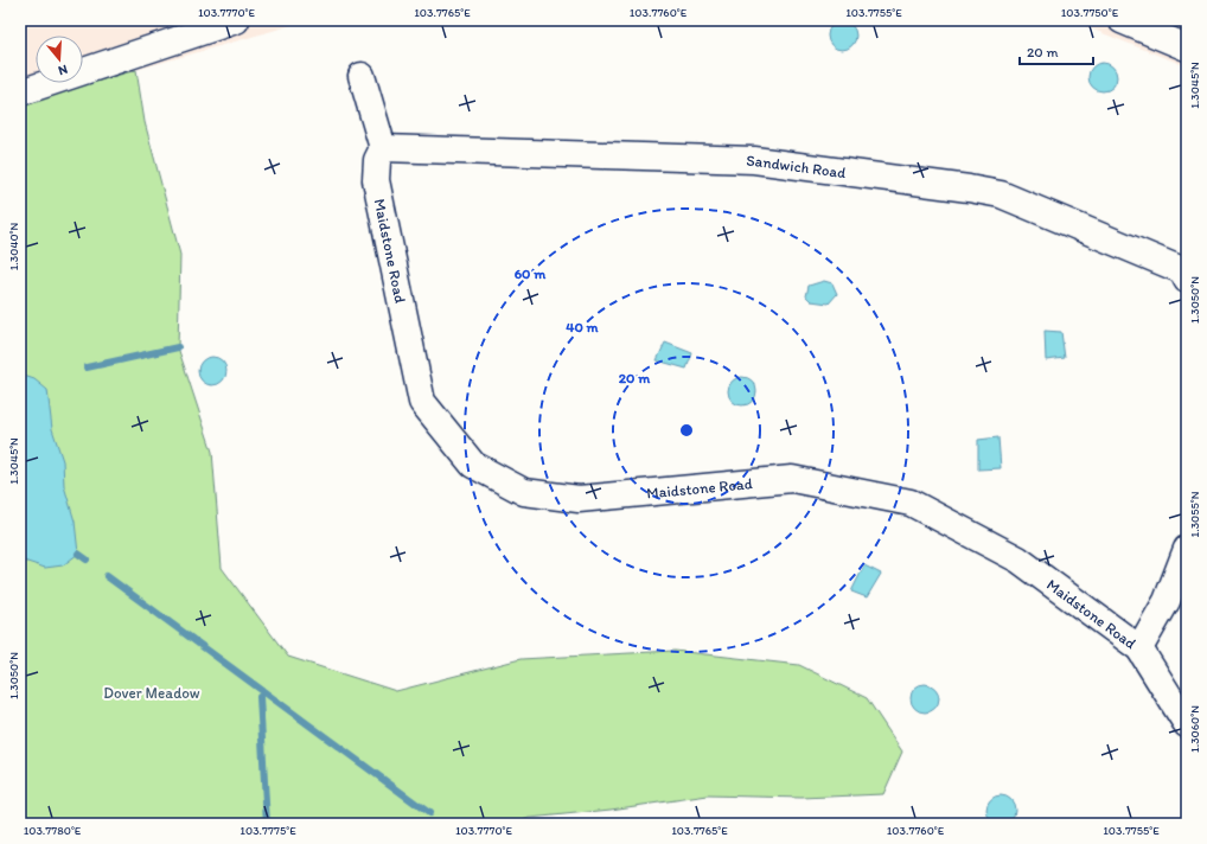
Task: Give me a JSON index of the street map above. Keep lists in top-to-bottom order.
{
  "streets": {
    "street": ["Sandwich Road", "Maidstone Road"]
  },
  "crossings": [
    ["Sandwich Road", "Maidstone Road"]
  ],
  "parks": ["Dover Meadow"],
  "scale_bar": "20 m",
  "north": "bottom",
  "coordinates": [
    "103.7770°E",
    "103.7765°E",
    "103.7760°E",
    "103.7755°E",
    "103.7750°E",
    "1.3045°N",
    "1.3040°N",
    "1.3050°N",
    "1.3055°N",
    "1.3060°N",
    "103.7780°E",
    "103.7775°E"
  ],
  "rings": ["60 m", "40 m", "20 m"]
}
